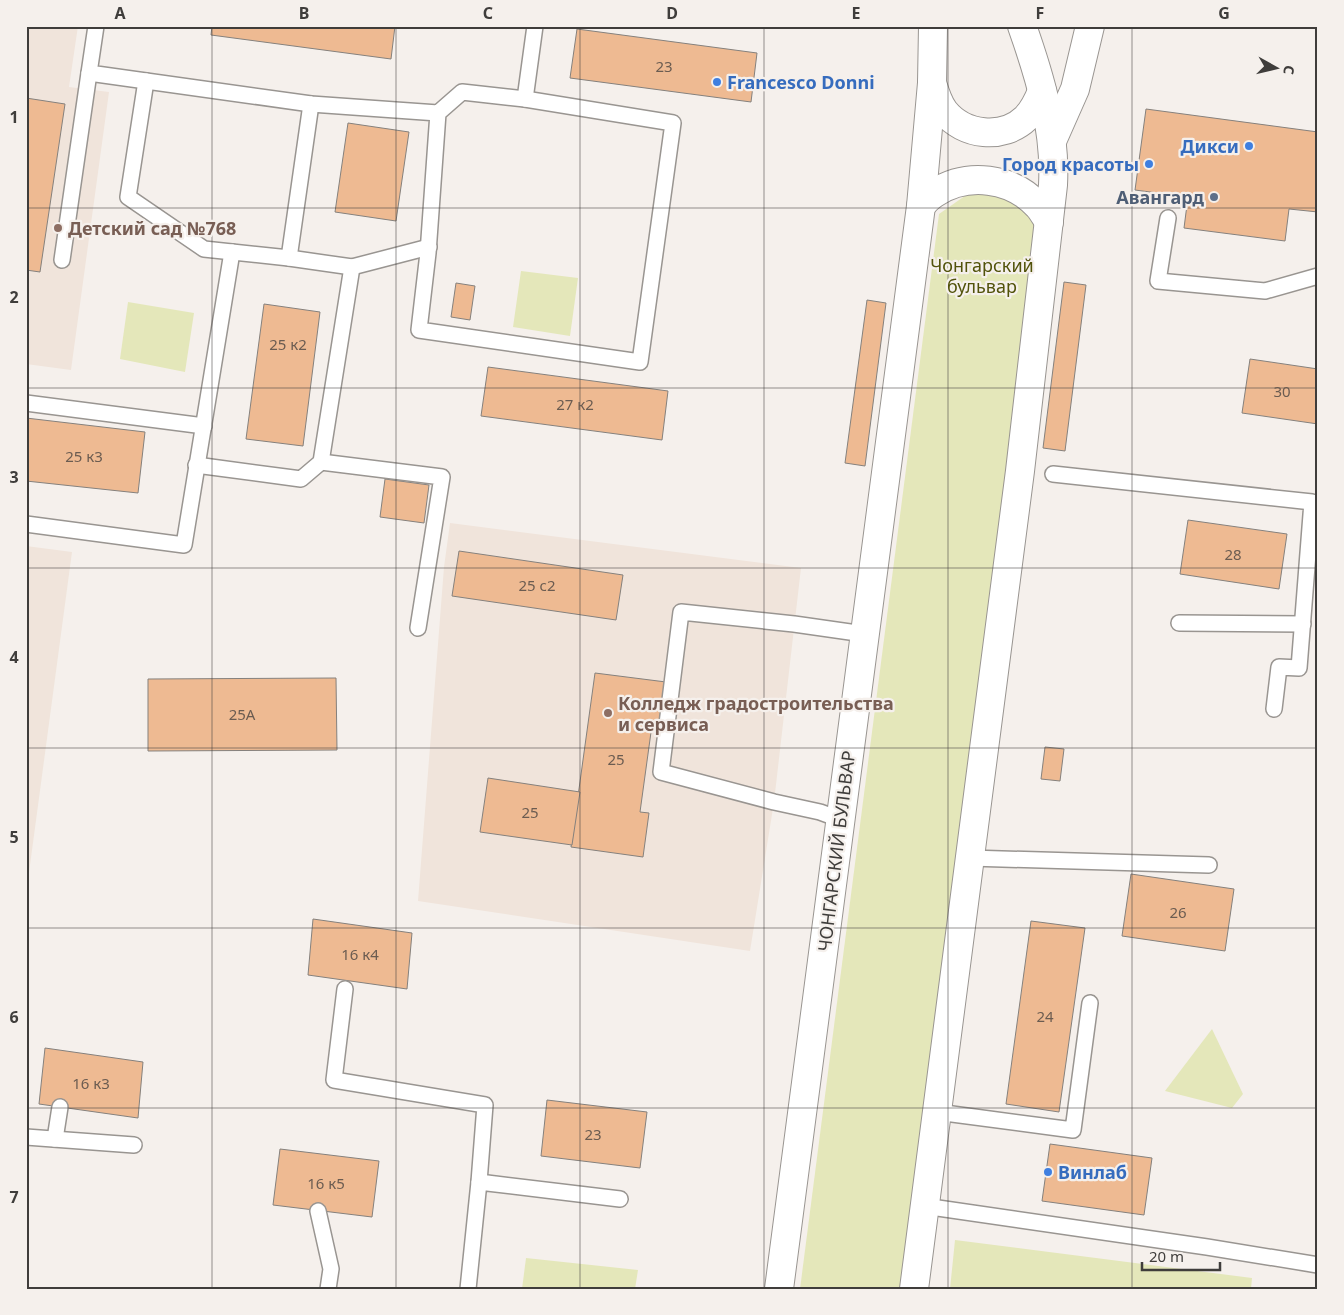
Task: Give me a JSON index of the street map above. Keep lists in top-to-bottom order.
{
  "streets": {
    "main road": ["ЧОНГАРСКИЙ БУЛЬВАР"]
  },
  "parks": ["Чонгарский бульвар"],
  "places": [
    "Francesco Donni",
    "Дикси",
    "Город красоты",
    "Авангард",
    "Детский сад №768",
    "Колледж градостроительства и сервиса",
    "Винлаб"
  ],
  "house_numbers": [
    "23",
    "25 к2",
    "30",
    "27 к2",
    "25 к3",
    "28",
    "25 с2",
    "25А",
    "25",
    "25",
    "26",
    "16 к4",
    "24",
    "16 к3",
    "23",
    "16 к5"
  ],
  "scale_bar": "20 m",
  "north": "right",
  "grid": {
    "columns": [
      "A",
      "B",
      "C",
      "D",
      "E",
      "F",
      "G"
    ],
    "rows": [
      "1",
      "2",
      "3",
      "4",
      "5",
      "6",
      "7"
    ]
  }
}
